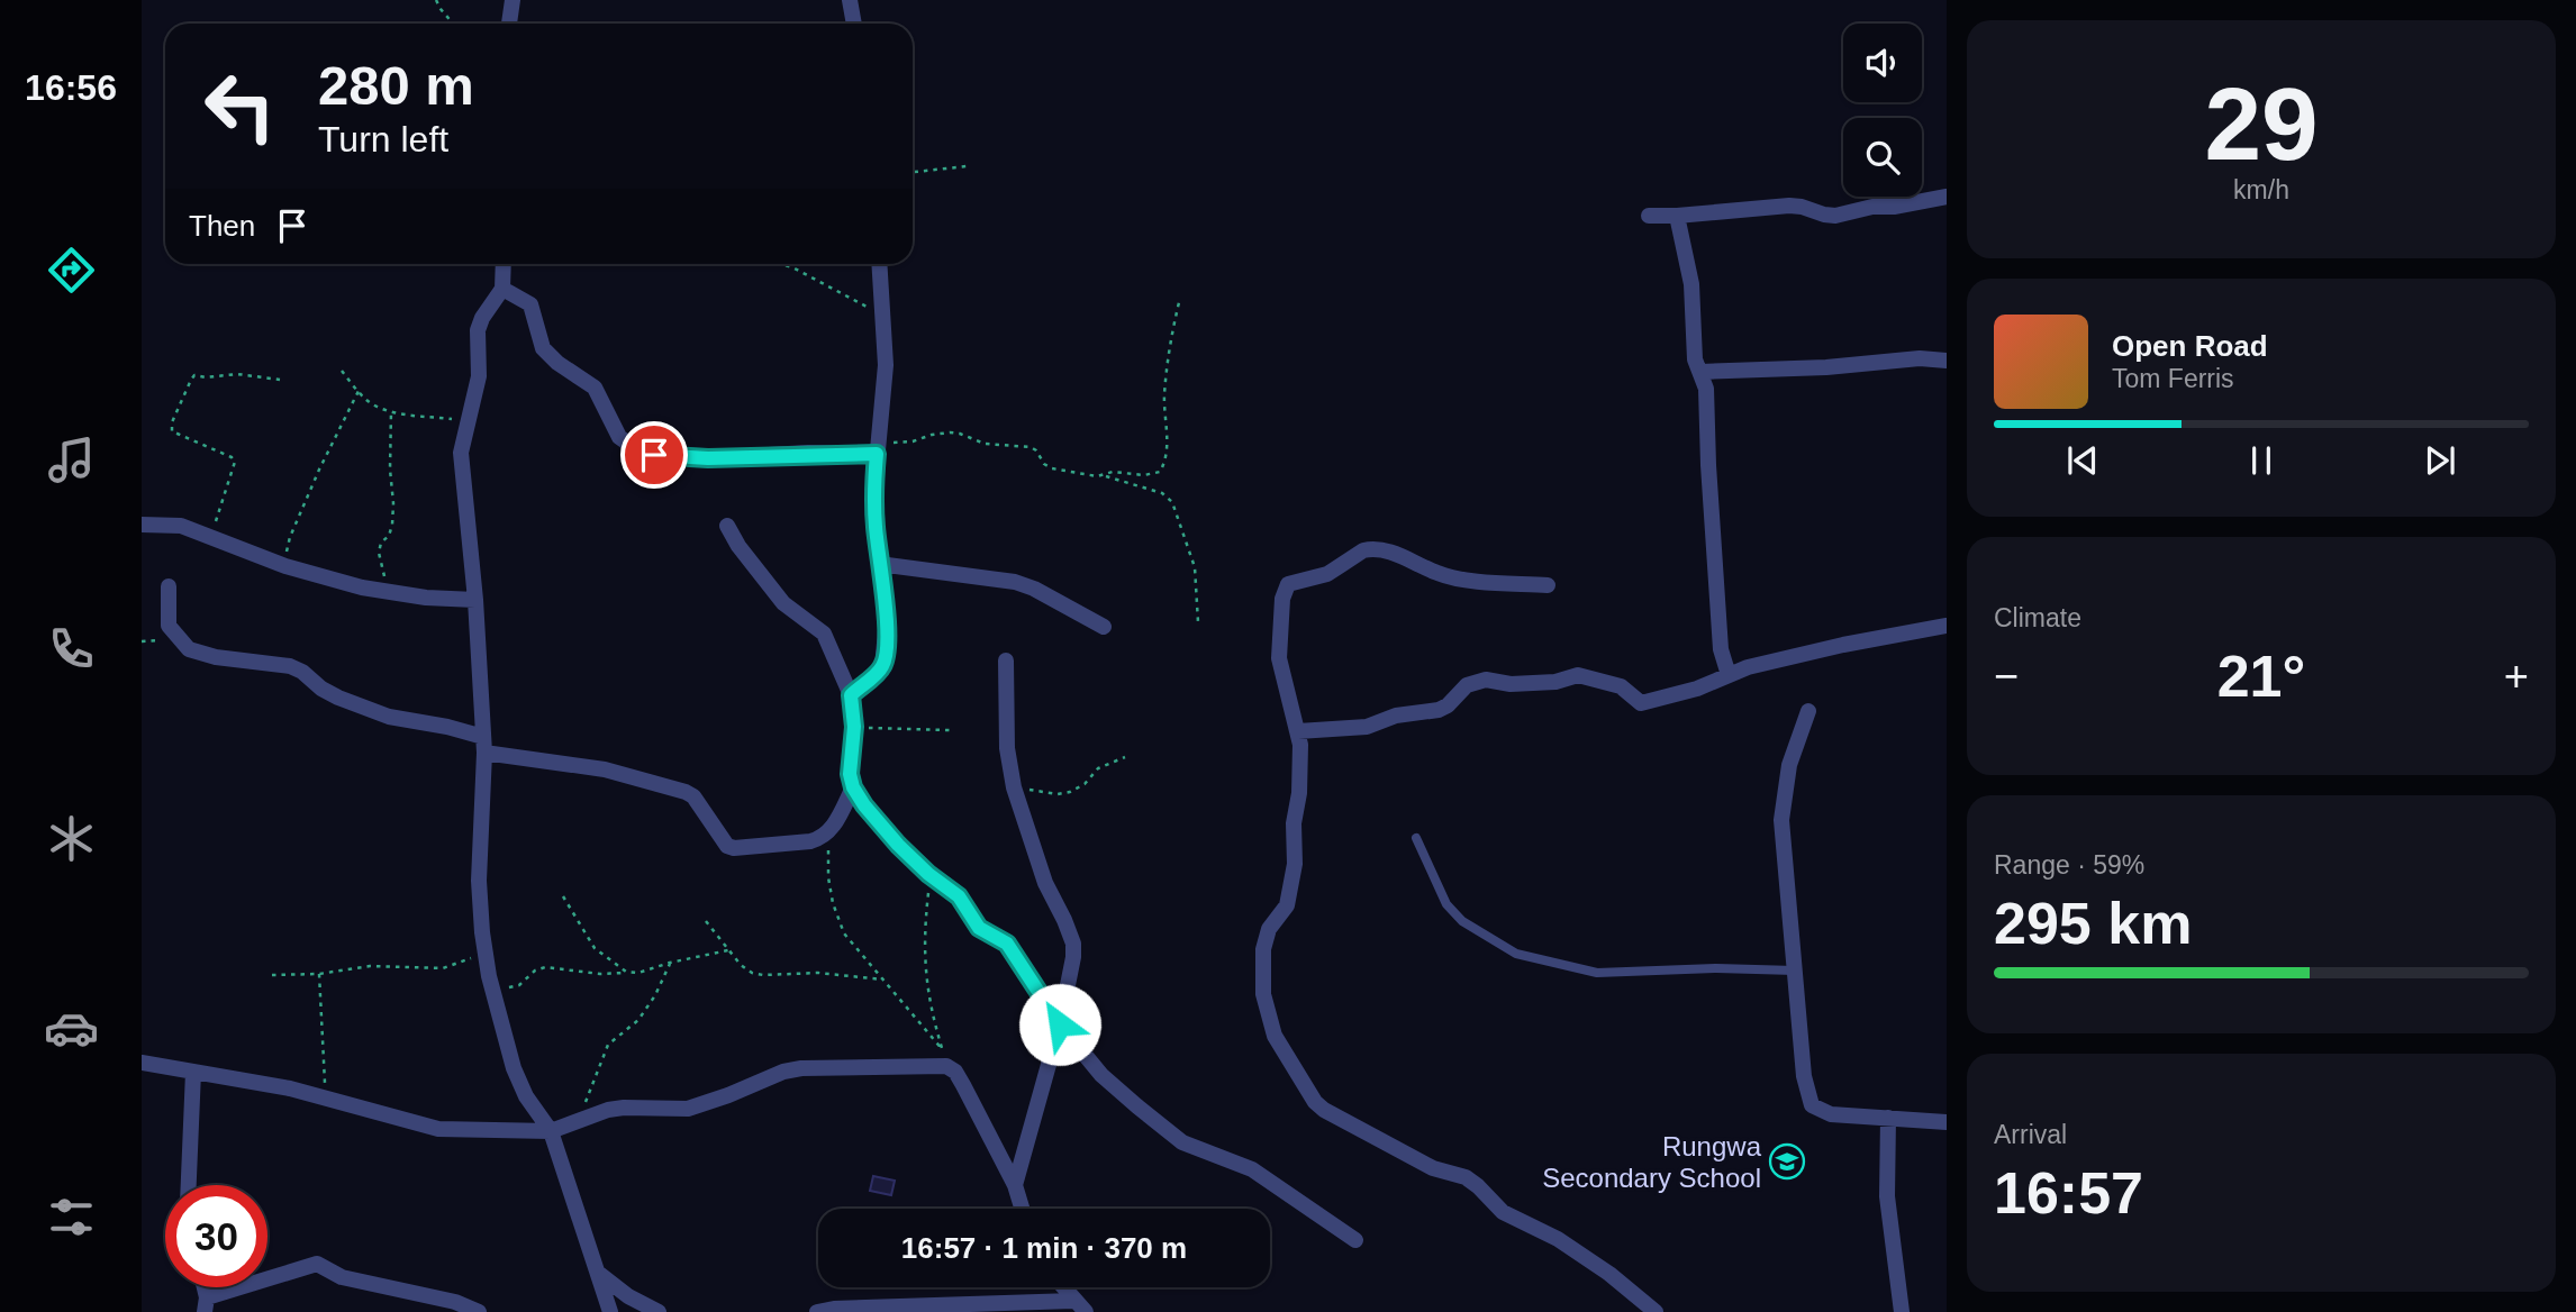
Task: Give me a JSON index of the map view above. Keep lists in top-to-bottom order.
{
  "places": {
    "school or university": ["Rungwa Secondary School"]
  },
  "page": {
    "tabs": "16:56",
    "tile": [
      ["29", "km/h"],
      "Climate",
      ["Range · 59%", "295 km"],
      ["Arrival", "16:57"]
    ],
    "turn": ["280 m", "Turn left"],
    "then": "Then",
    "song": ["Open Road", "Tom Ferris"],
    "heat": ["−", "21°", "+"],
    "limit": "30",
    "trip": "16:57 · 1 min · 370 m"
  }
}
